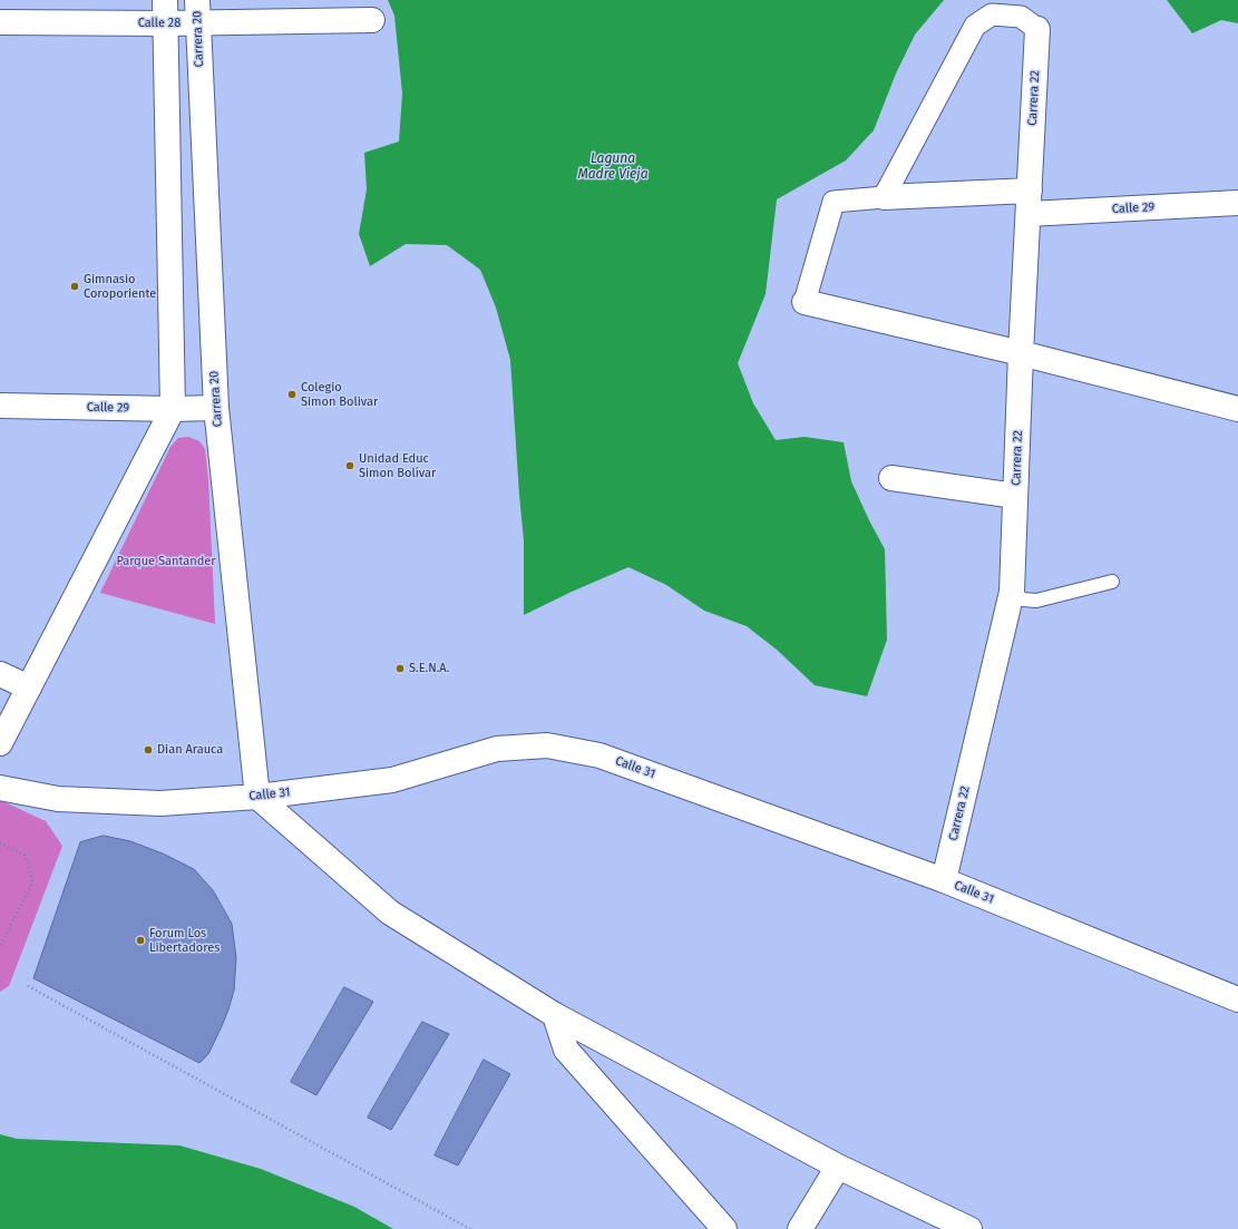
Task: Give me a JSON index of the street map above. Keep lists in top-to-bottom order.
{
  "streets": {
    "street": [
      "Calle 28",
      "Carrera 20",
      "Carrera 22",
      "Calle 29",
      "Calle 31"
    ]
  },
  "crossings": [
    ["Calle 28", "Carrera 20"],
    ["Carrera 20", "Calle 29"],
    ["Carrera 20", "Calle 31"],
    ["Carrera 22", "Calle 29"],
    ["Carrera 22", "Calle 31"]
  ],
  "water": ["Laguna Madre Vieja"],
  "parks": ["Parque Santander"],
  "places": [
    "Gimnasio Coroporiente",
    "Colegio Simon Bolivar",
    "Unidad Educ Simon Bolívar",
    "S.E.N.A.",
    "Dian Arauca",
    "Forum Los Libertadores"
  ]
}
